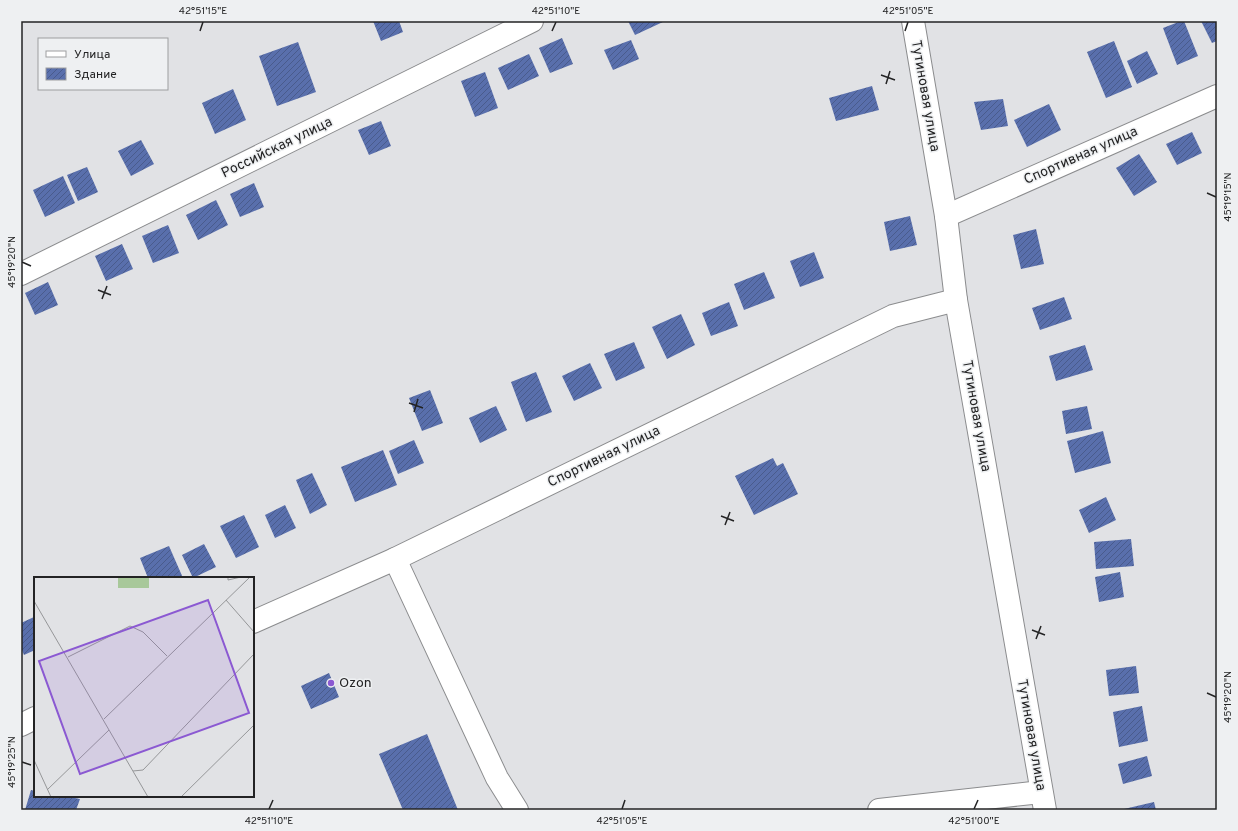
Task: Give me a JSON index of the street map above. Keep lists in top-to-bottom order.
{
  "streets": {
    "street": ["Тутиновая улица", "Российская улица", "Спортивная улица"]
  },
  "crossings": [
    ["Тутиновая улица", "Спортивная улица"]
  ],
  "places": ["Ozon"],
  "legend": ["Улица", "Здание"],
  "coordinates": [
    "42°51'15\"E",
    "42°51'10\"E",
    "42°51'05\"E",
    "45°19'15\"N",
    "45°19'20\"N",
    "45°19'25\"N",
    "42°51'00\"E"
  ]
}
